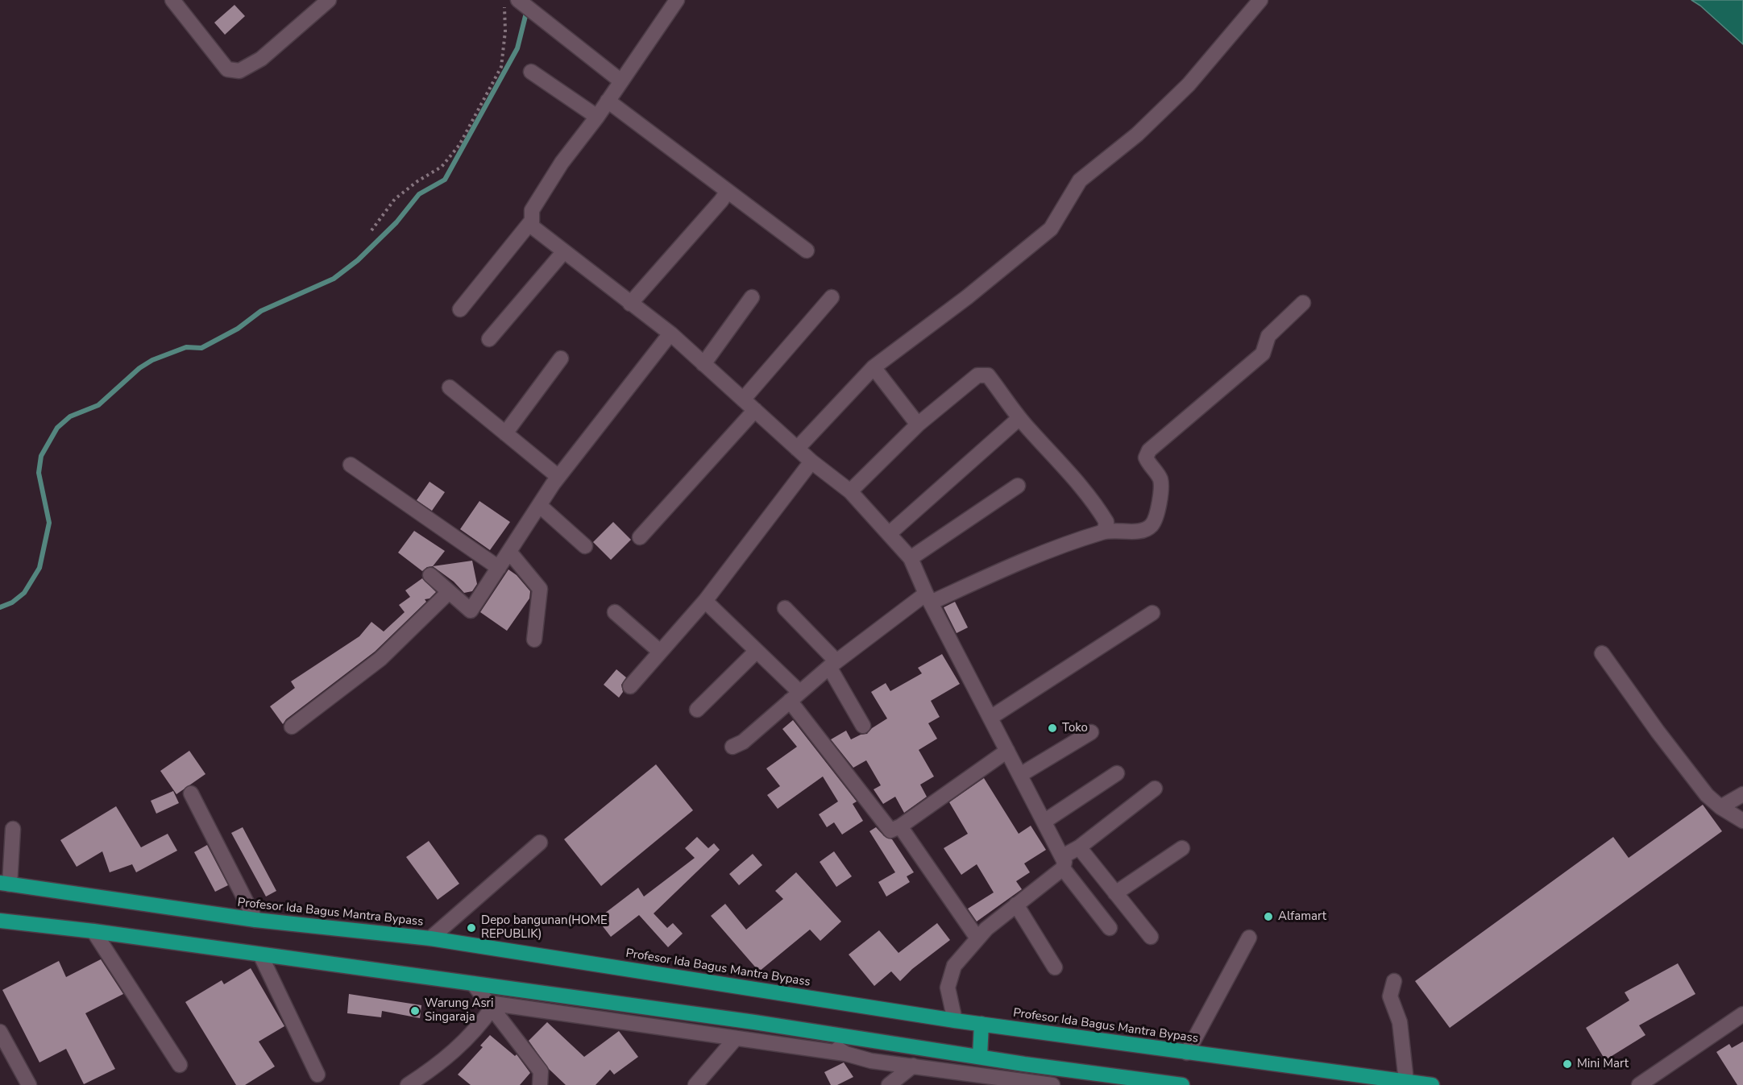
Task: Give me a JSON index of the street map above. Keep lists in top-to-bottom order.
{
  "streets": {
    "highway": ["Profesor Ida Bagus Mantra Bypass"]
  },
  "places": [
    "Toko",
    "Alfamart",
    "Depo bangunan(HOME REPUBLIK)",
    "Warung Asri Singaraja",
    "Mini Mart"
  ]
}
